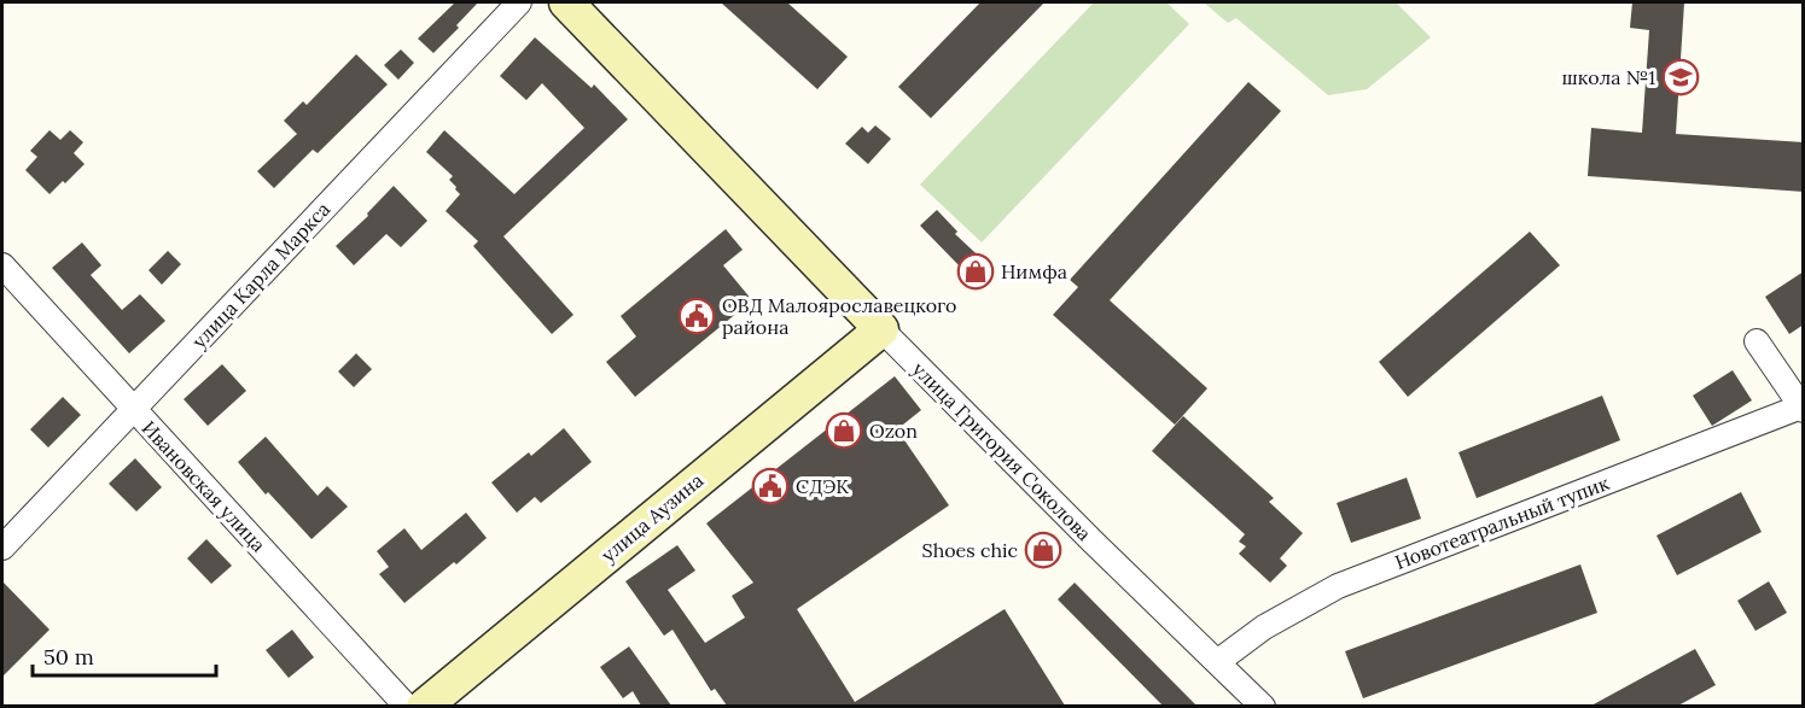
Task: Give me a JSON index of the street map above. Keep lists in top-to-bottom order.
{
  "streets": {
    "main road": ["улица Григория Соколова", "улица Аузина"],
    "street": ["улица Карла Маркса", "Ивановская улица", "Новотеатральный тупик"]
  },
  "crossings": [
    ["улица Карла Маркса", "Ивановская улица"],
    ["улица Григория Соколова", "улица Аузина"],
    ["улица Григория Соколова", "Новотеатральный тупик"]
  ],
  "places": {
    "school or university": ["школа №1"],
    "shop": ["Нимфа", "Ozon", "Shoes chic"],
    "public building": ["ОВД Малоярославецкого района", "СДЭК"]
  },
  "scale_bar": "50 m"
}
